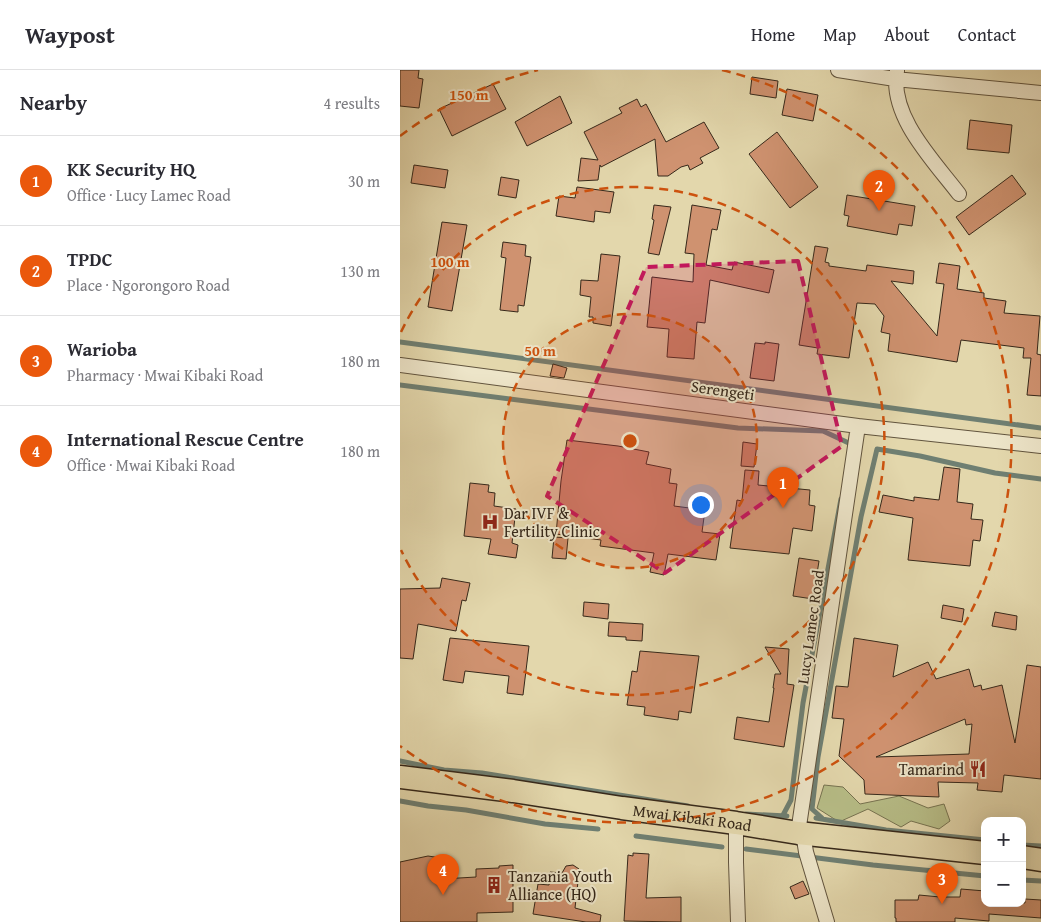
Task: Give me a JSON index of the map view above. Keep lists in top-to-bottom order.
{
  "streets": {
    "main road": ["Mwai Kibaki Road"],
    "street": ["Serengeti", "Lucy Lamec Road"]
  },
  "crossings": [
    ["Serengeti", "Lucy Lamec Road"],
    ["Lucy Lamec Road", "Mwai Kibaki Road"]
  ],
  "places": {
    "hospital": ["Dar IVF & Fertility Clinic"],
    "restaurant": ["Tamarind"],
    "building": ["Tanzania Youth Alliance (HQ)"]
  },
  "page": {
    "header": "Waypost",
    "nav": [
      "Home",
      "Map",
      "About",
      "Contact"
    ],
    "heading": ["Nearby", "4 results"],
    "list": [
      {
        "mark": "1",
        "name": "KK Security HQ",
        "note": "Office · Lucy Lamec Road",
        "value": "30 m"
      },
      {
        "mark": "2",
        "name": "TPDC",
        "note": "Place · Ngorongoro Road",
        "value": "130 m"
      },
      {
        "mark": "3",
        "name": "Warioba",
        "note": "Pharmacy · Mwai Kibaki Road",
        "value": "180 m"
      },
      {
        "mark": "4",
        "name": "International Rescue Centre",
        "note": "Office · Mwai Kibaki Road",
        "value": "180 m"
      }
    ],
    "pins": [
      "2",
      "1",
      "4",
      "3"
    ],
    "map_buttons": ["+", "−"]
  },
  "rings": ["150 m", "100 m", "50 m"]
}
